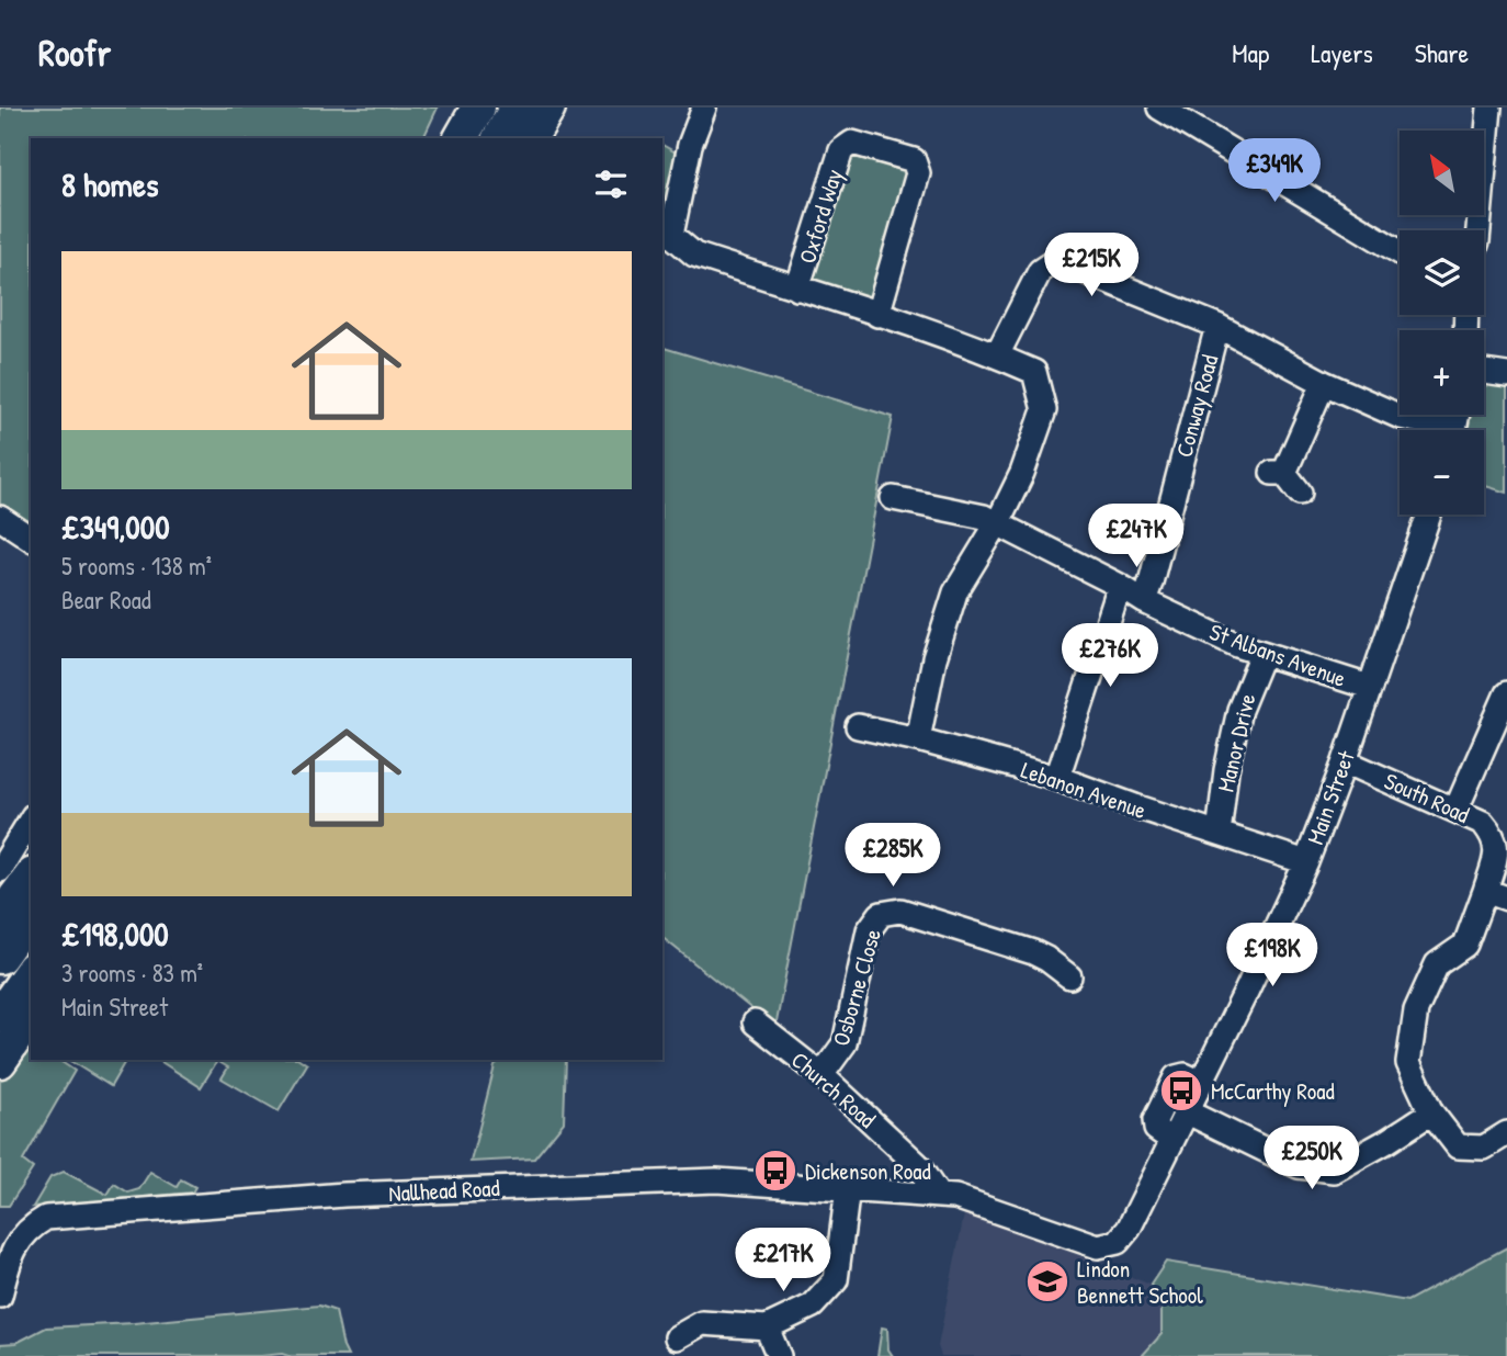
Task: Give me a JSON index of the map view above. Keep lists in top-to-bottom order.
{
  "streets": {
    "street": [
      "Oxford Way",
      "Conway Road",
      "St Albans Avenue",
      "Manor Drive",
      "Lebanon Avenue",
      "Main Street",
      "South Road",
      "Osborne Close",
      "Church Road",
      "Nallhead Road"
    ]
  },
  "crossings": [
    ["Oxford Way", "St Albans Avenue"],
    ["Conway Road", "St Albans Avenue"],
    ["St Albans Avenue", "Manor Drive"],
    ["St Albans Avenue", "Main Street"],
    ["Manor Drive", "Lebanon Avenue"],
    ["Lebanon Avenue", "Main Street"],
    ["Main Street", "South Road"],
    ["Main Street", "Church Road"],
    ["Main Street", "Nallhead Road"],
    ["Osborne Close", "Church Road"],
    ["Church Road", "Nallhead Road"]
  ],
  "places": {
    "bus stop": ["McCarthy Road", "Dickenson Road"],
    "school or university": ["Lindon Bennett School"]
  },
  "north": "top left",
  "page": {
    "header": "Roofr",
    "nav": ["Map", "Layers", "Share"],
    "map_buttons": ["+", "−"],
    "price": [
      "£349K",
      "£215K",
      "£247K",
      "£276K",
      "£285K",
      "£198K",
      "£250K",
      "£217K"
    ],
    "heading": "8 homes",
    "list": [
      {
        "name": "£349,000",
        "note": "5 rooms · 138 m² · Bear Road"
      },
      {
        "name": "£198,000",
        "note": "3 rooms · 83 m² · Main Street"
      }
    ]
  }
}
